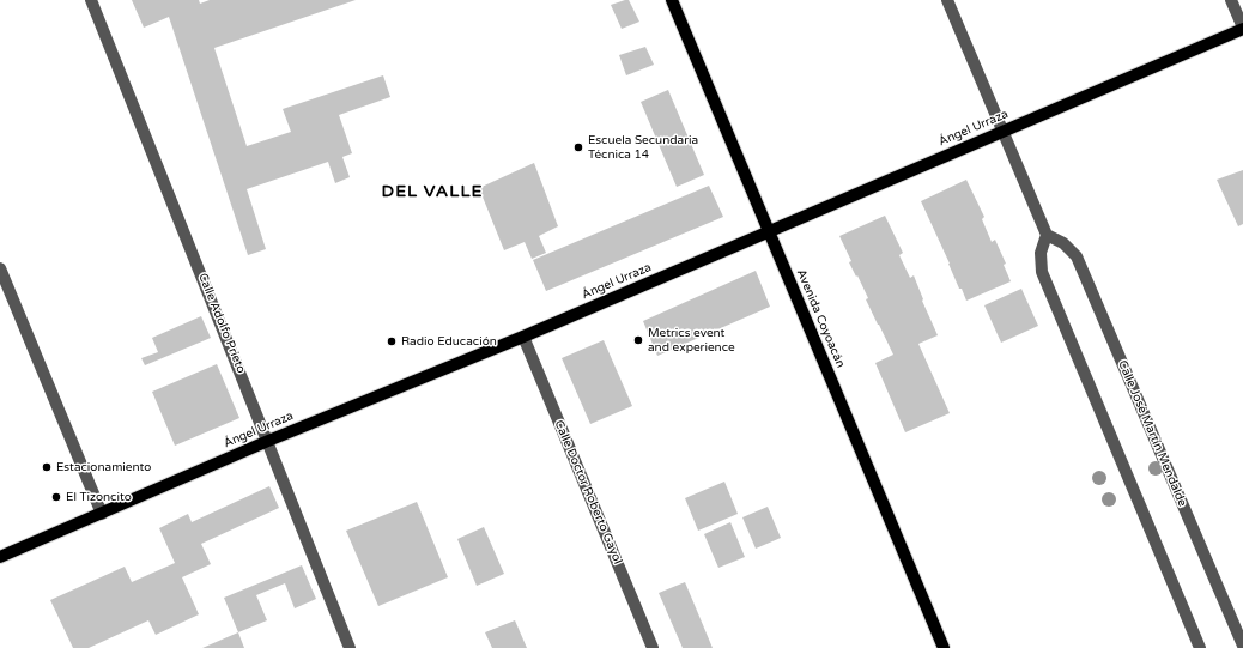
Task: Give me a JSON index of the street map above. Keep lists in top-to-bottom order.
{
  "streets": {
    "main road": ["Ángel Urraza", "Avenida Coyoacán"],
    "street": ["Calle Adolfo Prieto", "Calle José Martín Mendalde", "Calle Doctor Roberto Gayol"]
  },
  "crossings": [
    ["Ángel Urraza", "Avenida Coyoacán"],
    ["Ángel Urraza", "Calle Adolfo Prieto"],
    ["Ángel Urraza", "Calle Doctor Roberto Gayol"]
  ],
  "districts": ["DEL VALLE"],
  "places": [
    "Escuela Secundaria Técnica 14",
    "Metrics event and experience",
    "Radio Educación",
    "Estacionamiento",
    "El Tizoncito"
  ]
}
